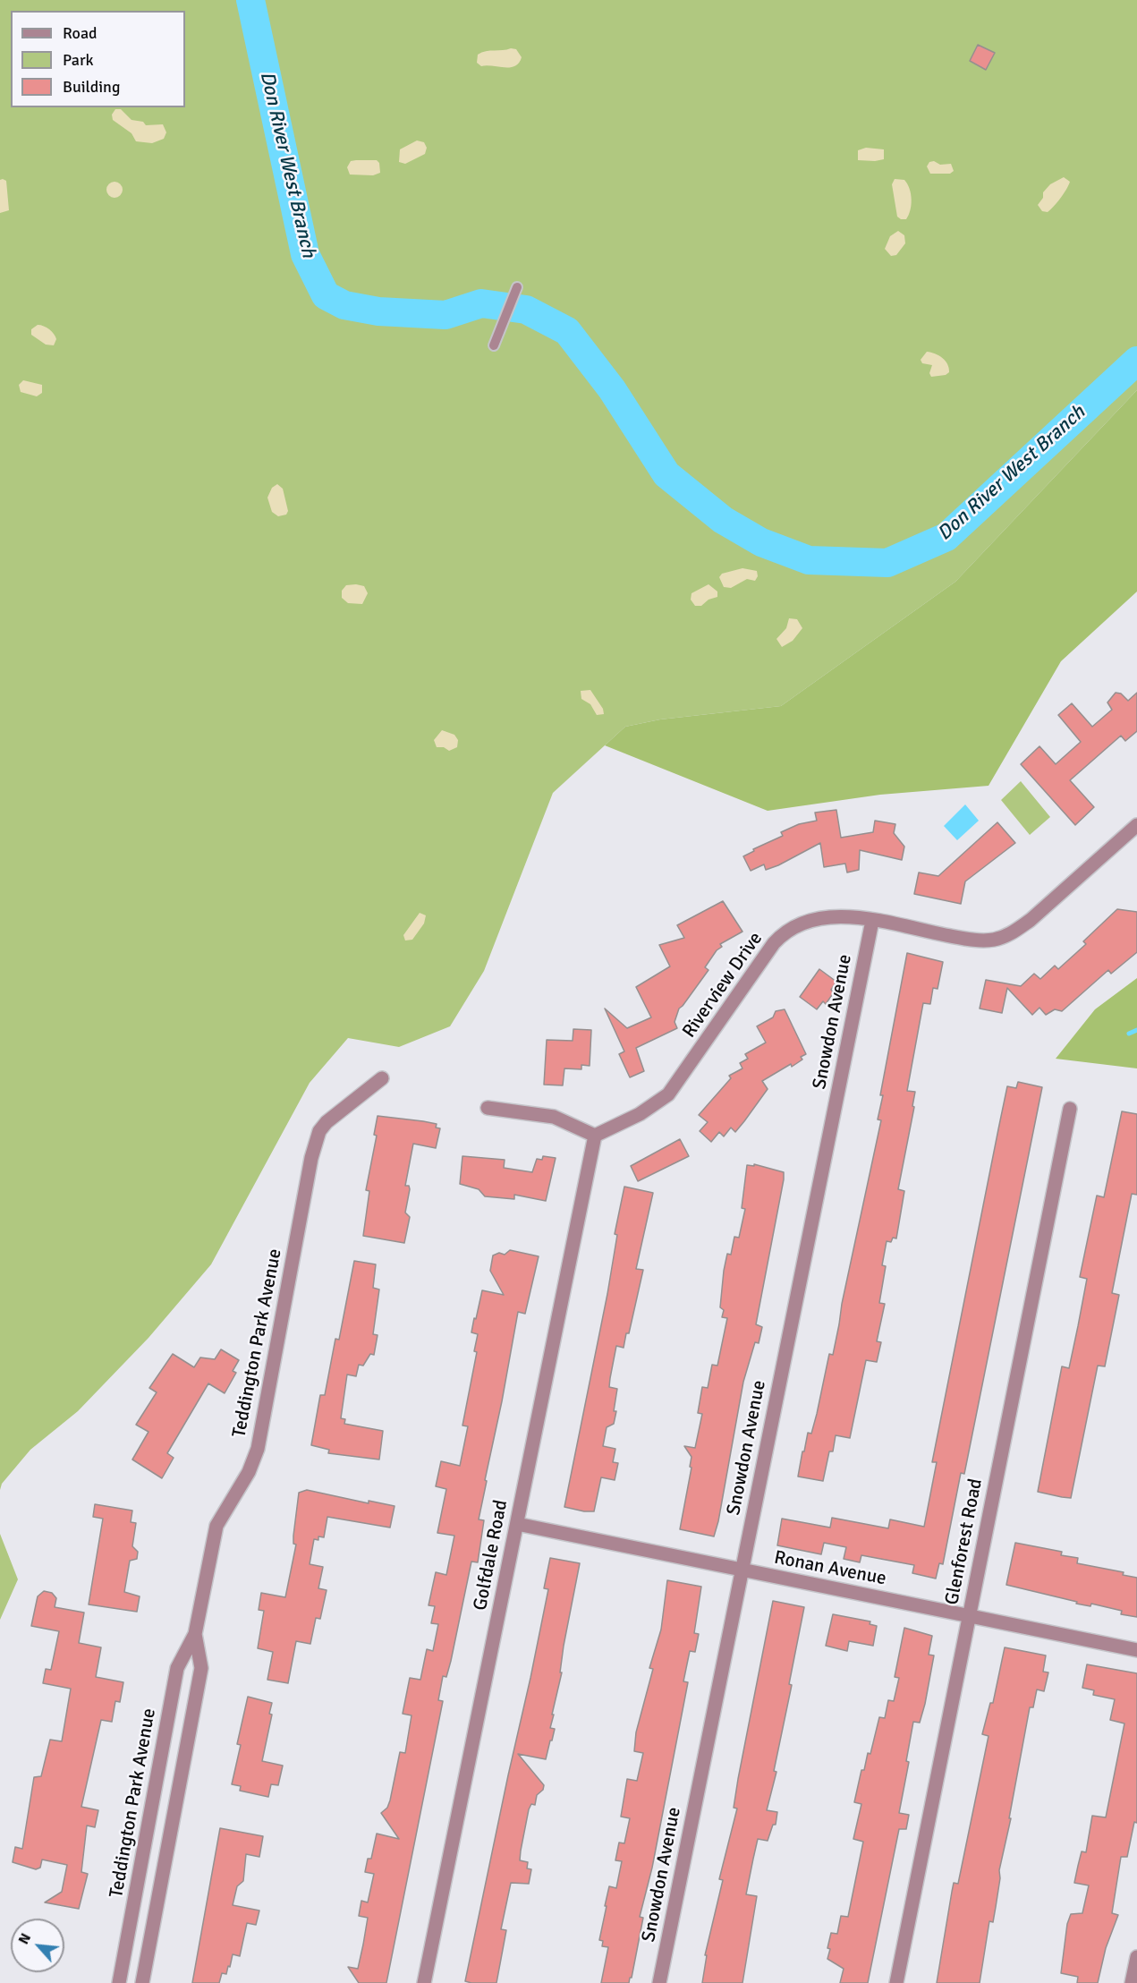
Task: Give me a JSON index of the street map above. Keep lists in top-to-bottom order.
{
  "streets": {
    "street": [
      "Riverview Drive",
      "Snowdon Avenue",
      "Teddington Park Avenue",
      "Glenforest Road",
      "Golfdale Road",
      "Ronan Avenue"
    ]
  },
  "crossings": [
    ["Riverview Drive", "Snowdon Avenue"],
    ["Riverview Drive", "Golfdale Road"],
    ["Snowdon Avenue", "Ronan Avenue"],
    ["Glenforest Road", "Ronan Avenue"],
    ["Golfdale Road", "Ronan Avenue"]
  ],
  "water": ["Don River West Branch"],
  "legend": ["Road", "Park", "Building"],
  "north": "top left"
}
